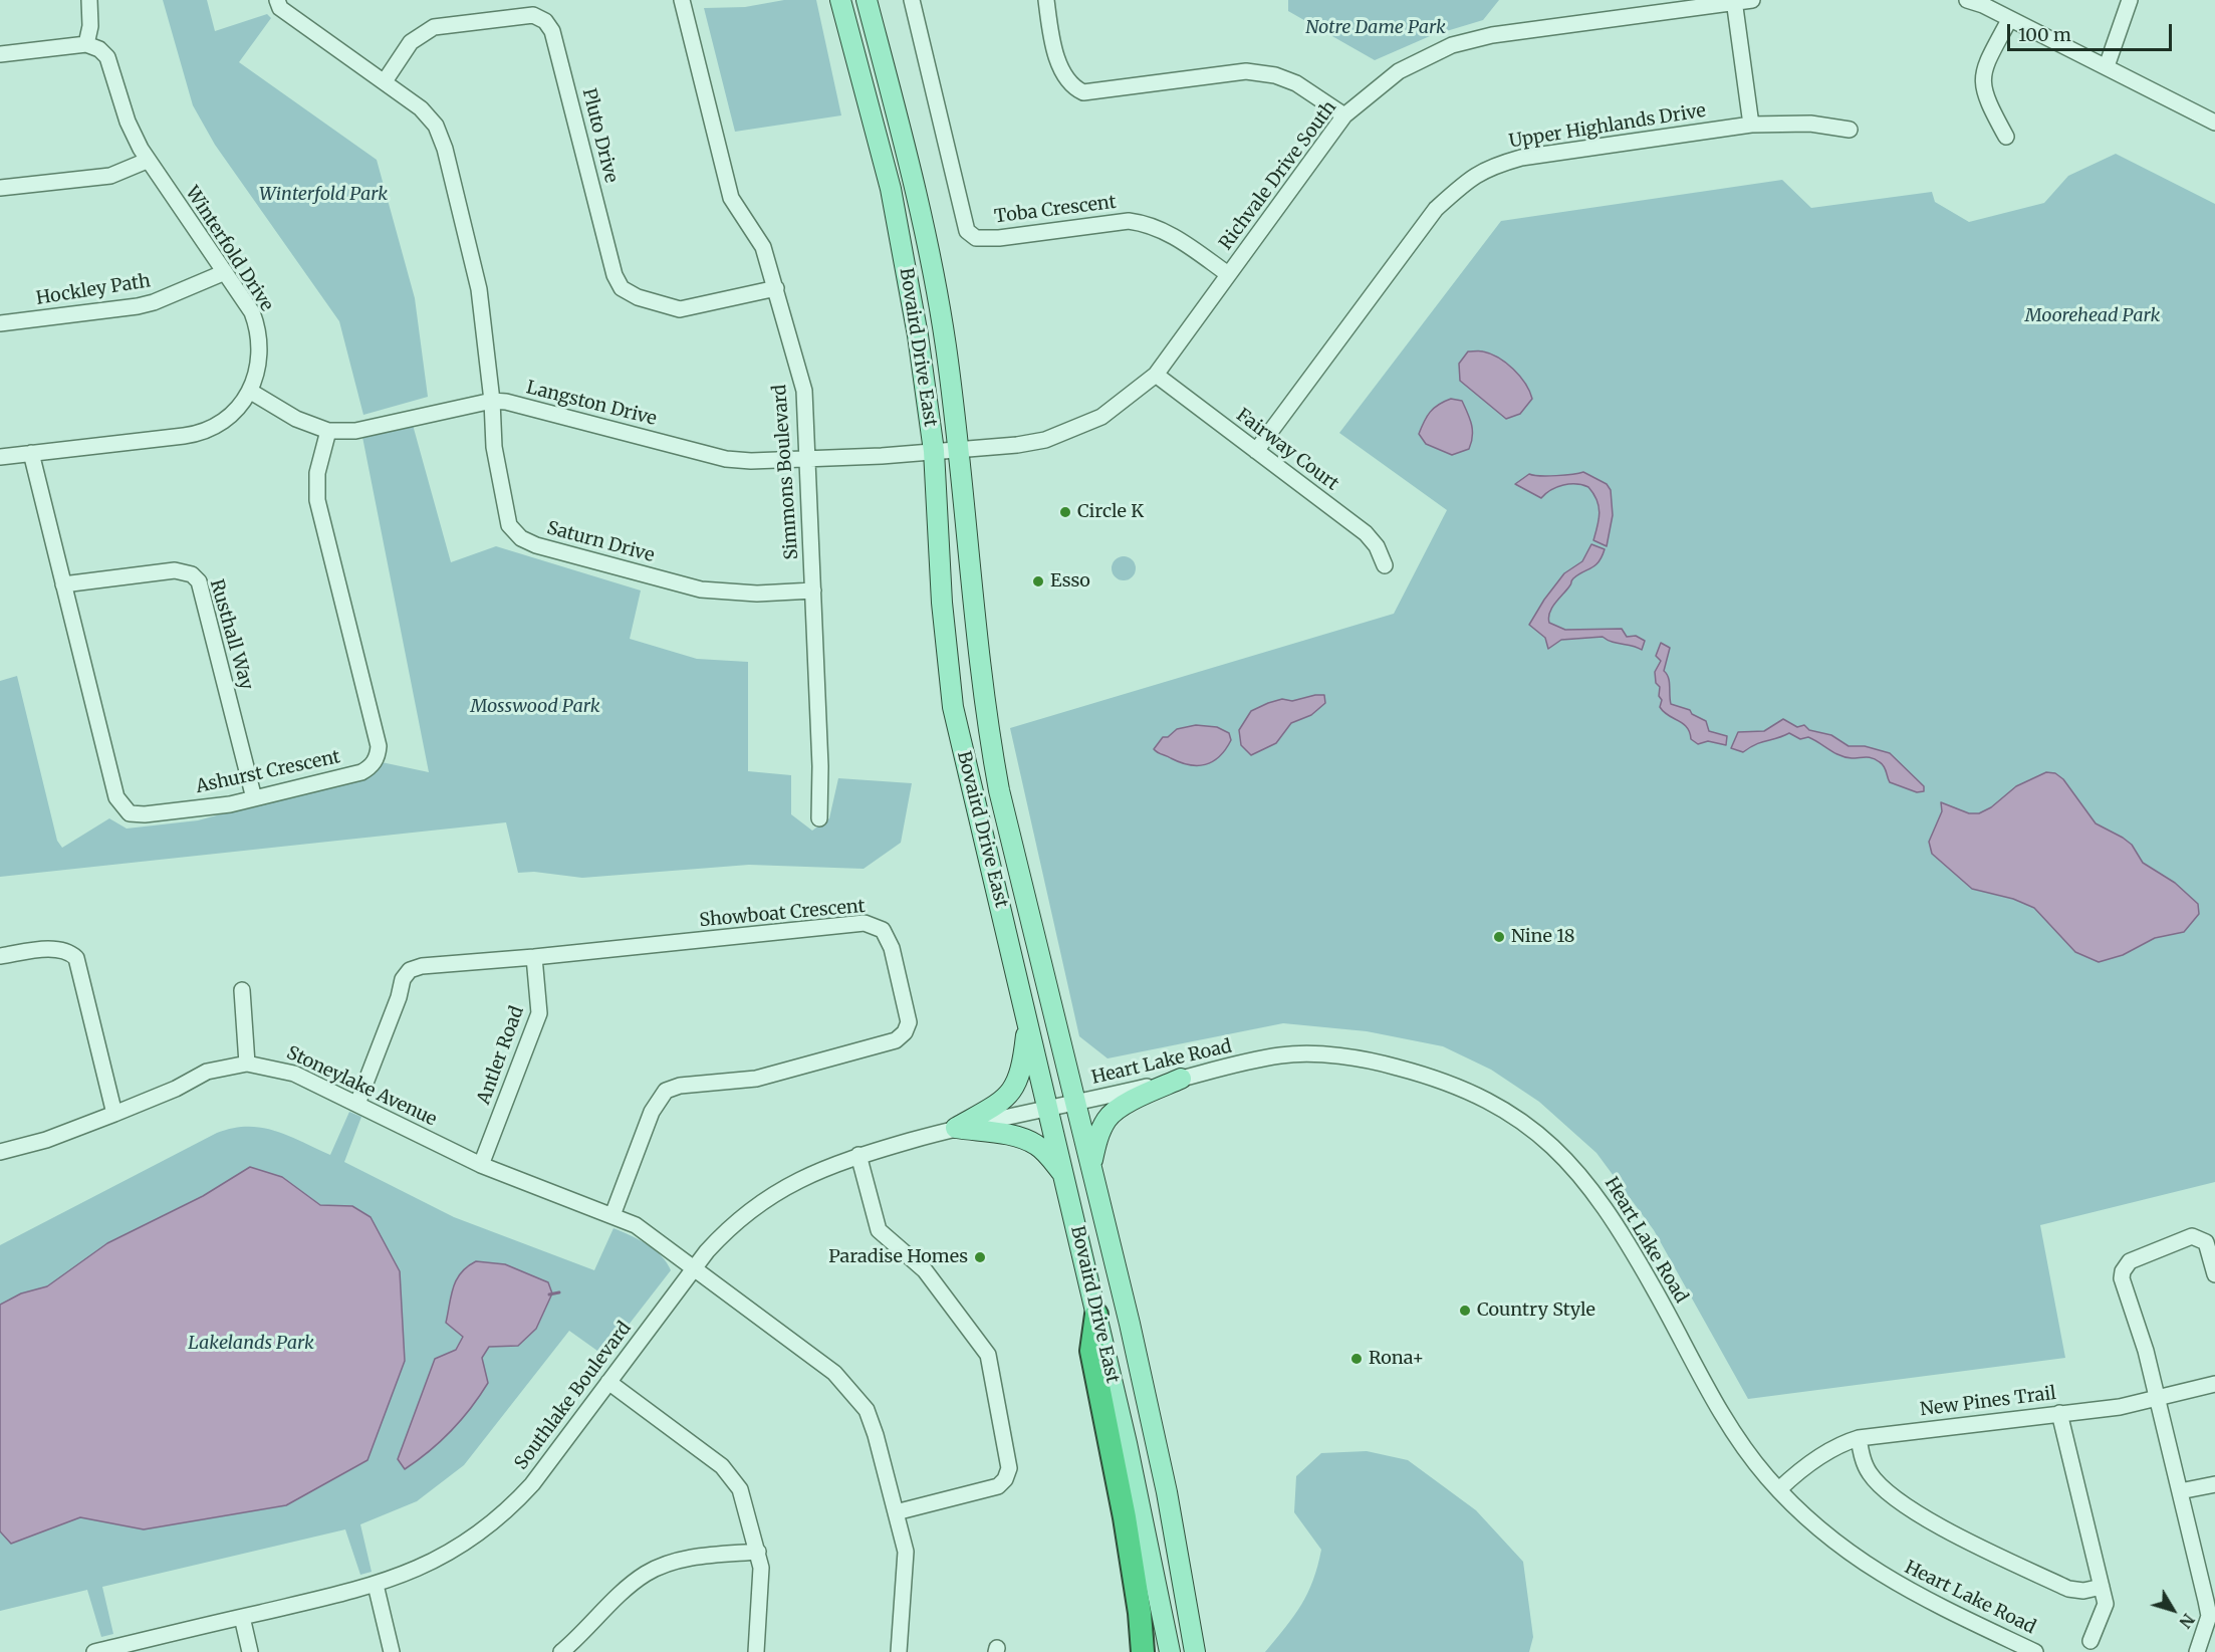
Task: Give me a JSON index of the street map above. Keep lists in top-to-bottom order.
{
  "streets": {
    "main road": ["Bovaird Drive East"],
    "street": [
      "Upper Highlands Drive",
      "Pluto Drive",
      "Richvale Drive South",
      "Toba Crescent",
      "Winterfold Drive",
      "Hockley Path",
      "Langston Drive",
      "Fairway Court",
      "Simmons Boulevard",
      "Saturn Drive",
      "Rusthall Way",
      "Ashurst Crescent",
      "Showboat Crescent",
      "Antler Road",
      "Heart Lake Road",
      "Stoneylake Avenue",
      "Southlake Boulevard",
      "New Pines Trail"
    ]
  },
  "crossings": [
    ["Upper Highlands Drive", "Fairway Court"],
    ["Pluto Drive", "Simmons Boulevard"],
    ["Richvale Drive South", "Toba Crescent"],
    ["Richvale Drive South", "Bovaird Drive East"],
    ["Richvale Drive South", "Langston Drive"],
    ["Richvale Drive South", "Fairway Court"],
    ["Winterfold Drive", "Hockley Path"],
    ["Winterfold Drive", "Langston Drive"],
    ["Winterfold Drive", "Ashurst Crescent"],
    ["Bovaird Drive East", "Langston Drive"],
    ["Bovaird Drive East", "Heart Lake Road"],
    ["Bovaird Drive East", "Southlake Boulevard"],
    ["Langston Drive", "Simmons Boulevard"],
    ["Langston Drive", "Saturn Drive"],
    ["Langston Drive", "Ashurst Crescent"],
    ["Simmons Boulevard", "Saturn Drive"],
    ["Rusthall Way", "Ashurst Crescent"],
    ["Showboat Crescent", "Antler Road"],
    ["Showboat Crescent", "Stoneylake Avenue"],
    ["Antler Road", "Stoneylake Avenue"],
    ["Heart Lake Road", "Southlake Boulevard"],
    ["Heart Lake Road", "New Pines Trail"],
    ["Stoneylake Avenue", "Southlake Boulevard"]
  ],
  "parks": [
    "Notre Dame Park",
    "Winterfold Park",
    "Moorehead Park",
    "Mosswood Park",
    "Lakelands Park"
  ],
  "places": [
    "Circle K",
    "Esso",
    "Nine 18",
    "Paradise Homes",
    "Country Style",
    "Rona+"
  ],
  "scale_bar": "100 m",
  "north": "bottom right"
}
